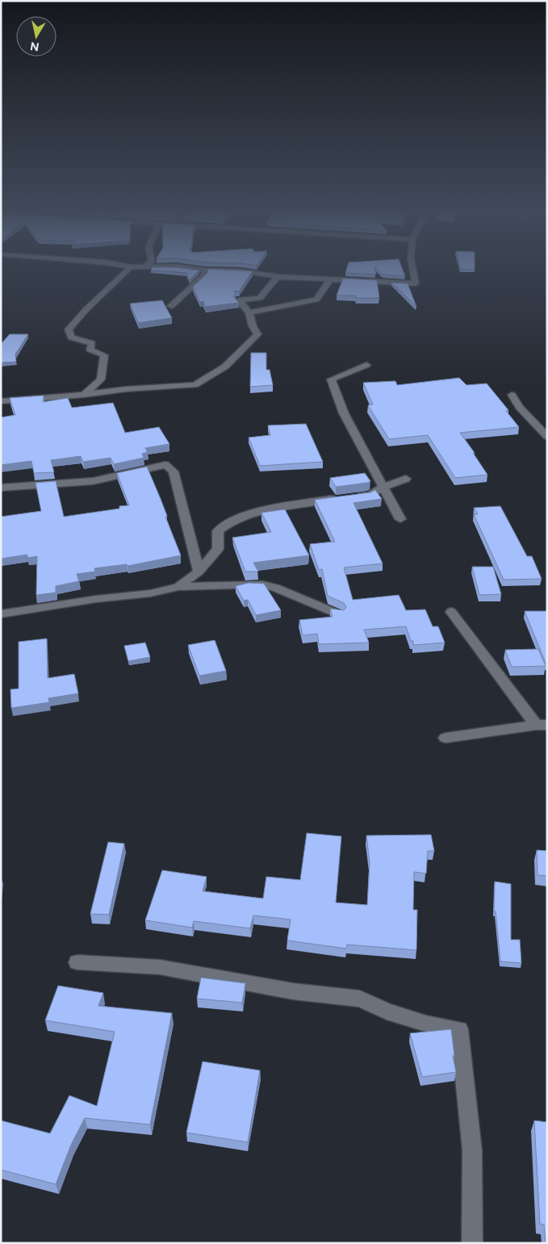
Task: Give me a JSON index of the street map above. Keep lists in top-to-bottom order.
{
  "north": "bottom"
}
